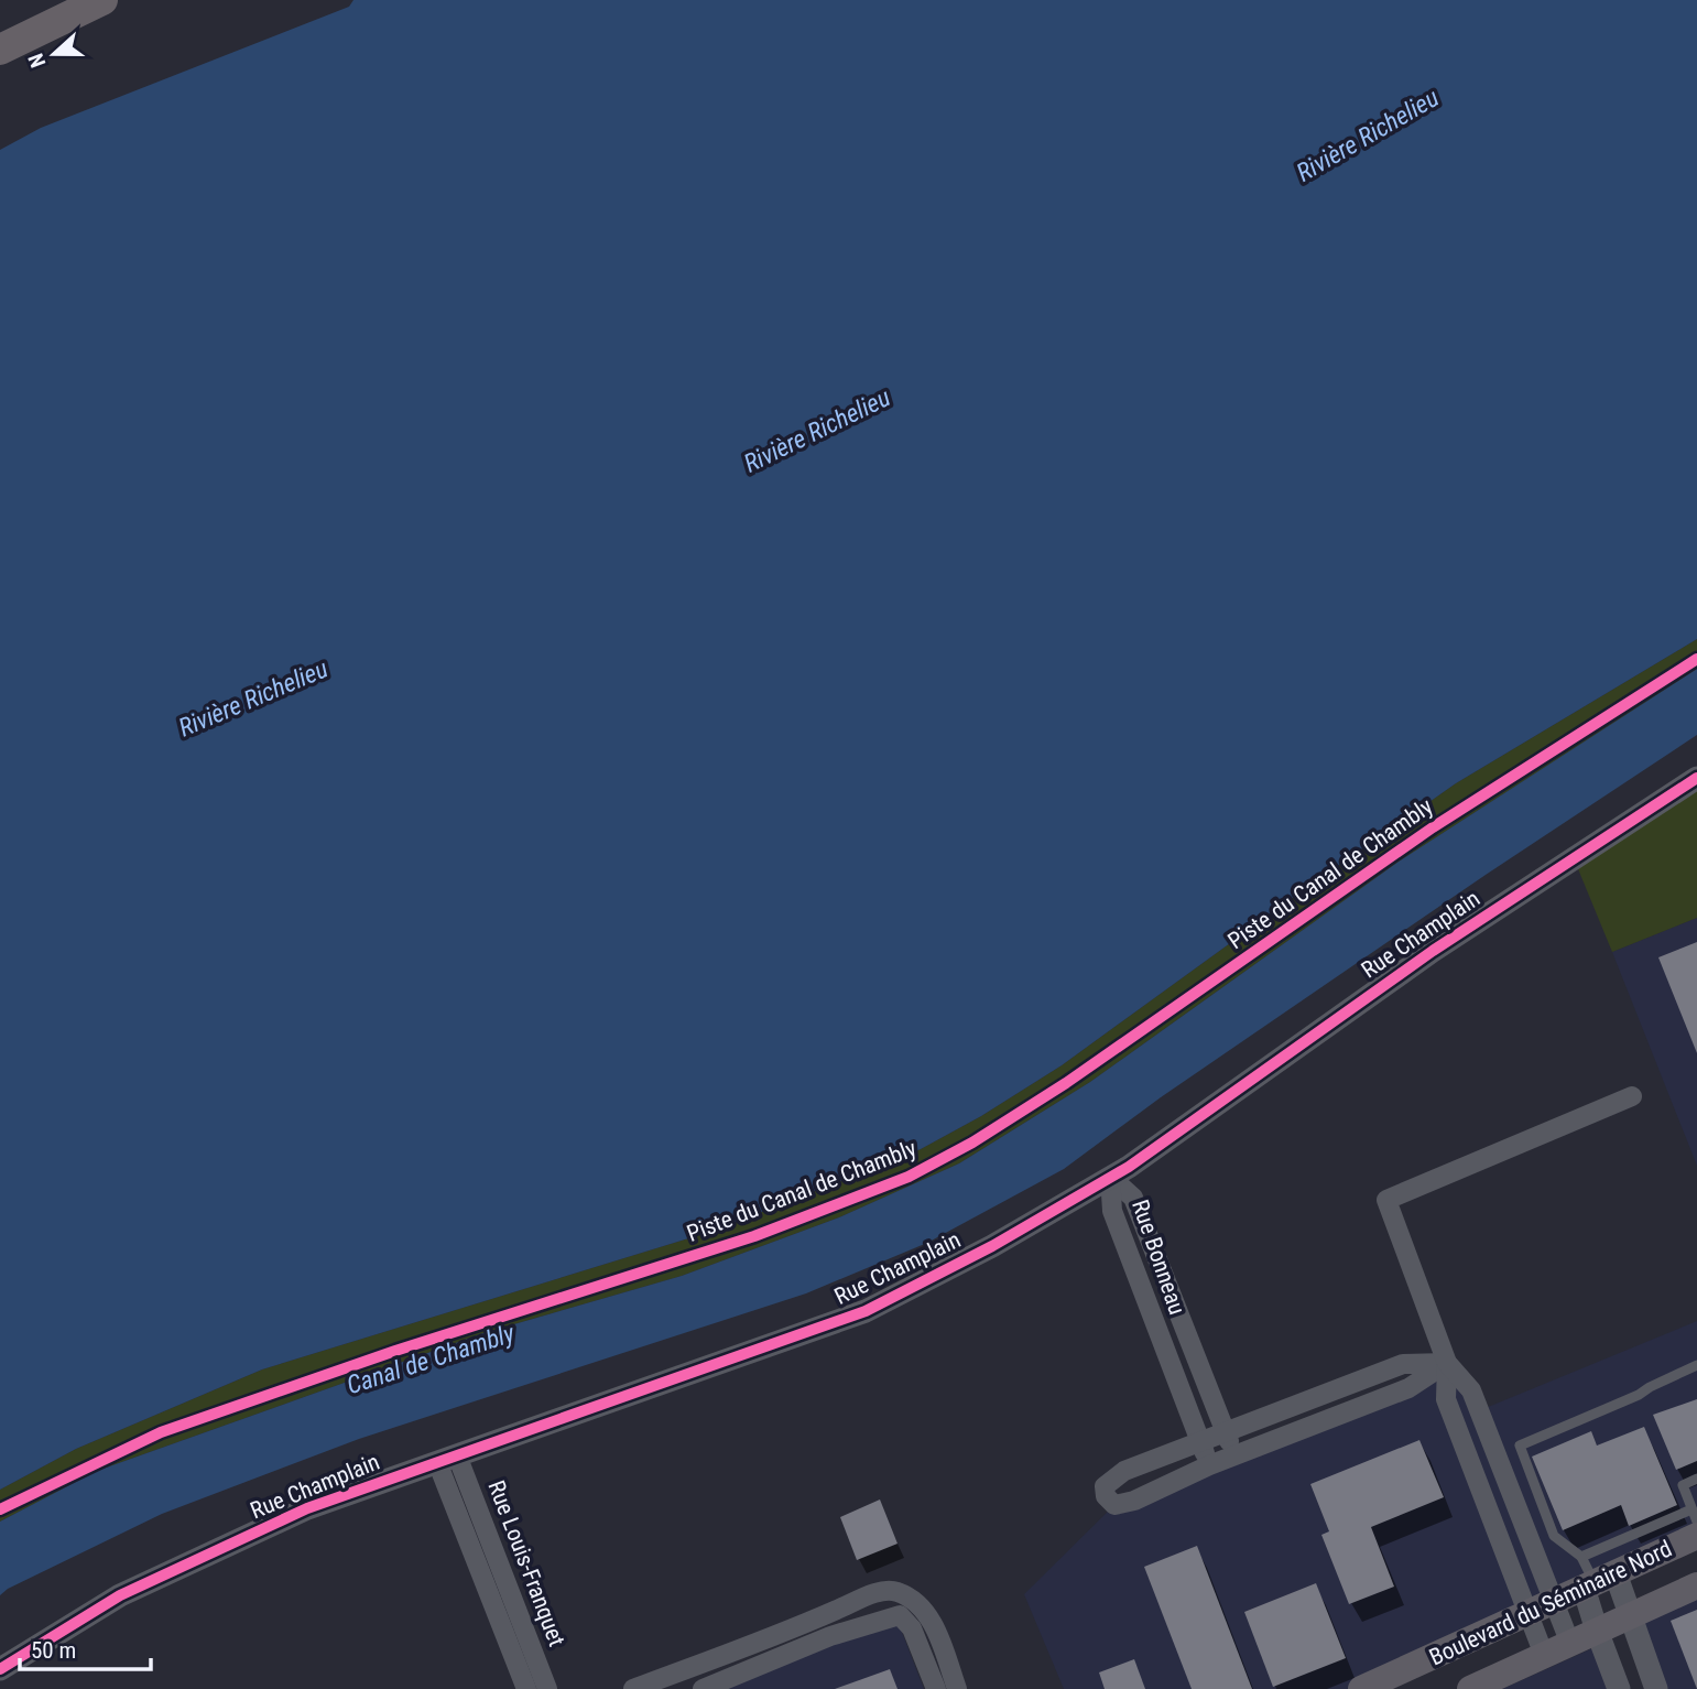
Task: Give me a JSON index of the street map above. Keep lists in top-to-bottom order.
{
  "streets": {
    "main road": ["Boulevard du Séminaire Nord"],
    "street": ["Rue Champlain", "Rue Bonneau", "Rue Louis-Franquet"],
    "cycle path": ["Piste du Canal de Chambly"]
  },
  "crossings": [
    ["Rue Champlain", "Rue Bonneau"],
    ["Rue Champlain", "Rue Louis-Franquet"]
  ],
  "water": ["Rivière Richelieu", "Canal de Chambly"],
  "scale_bar": "50 m",
  "north": "left"
}
